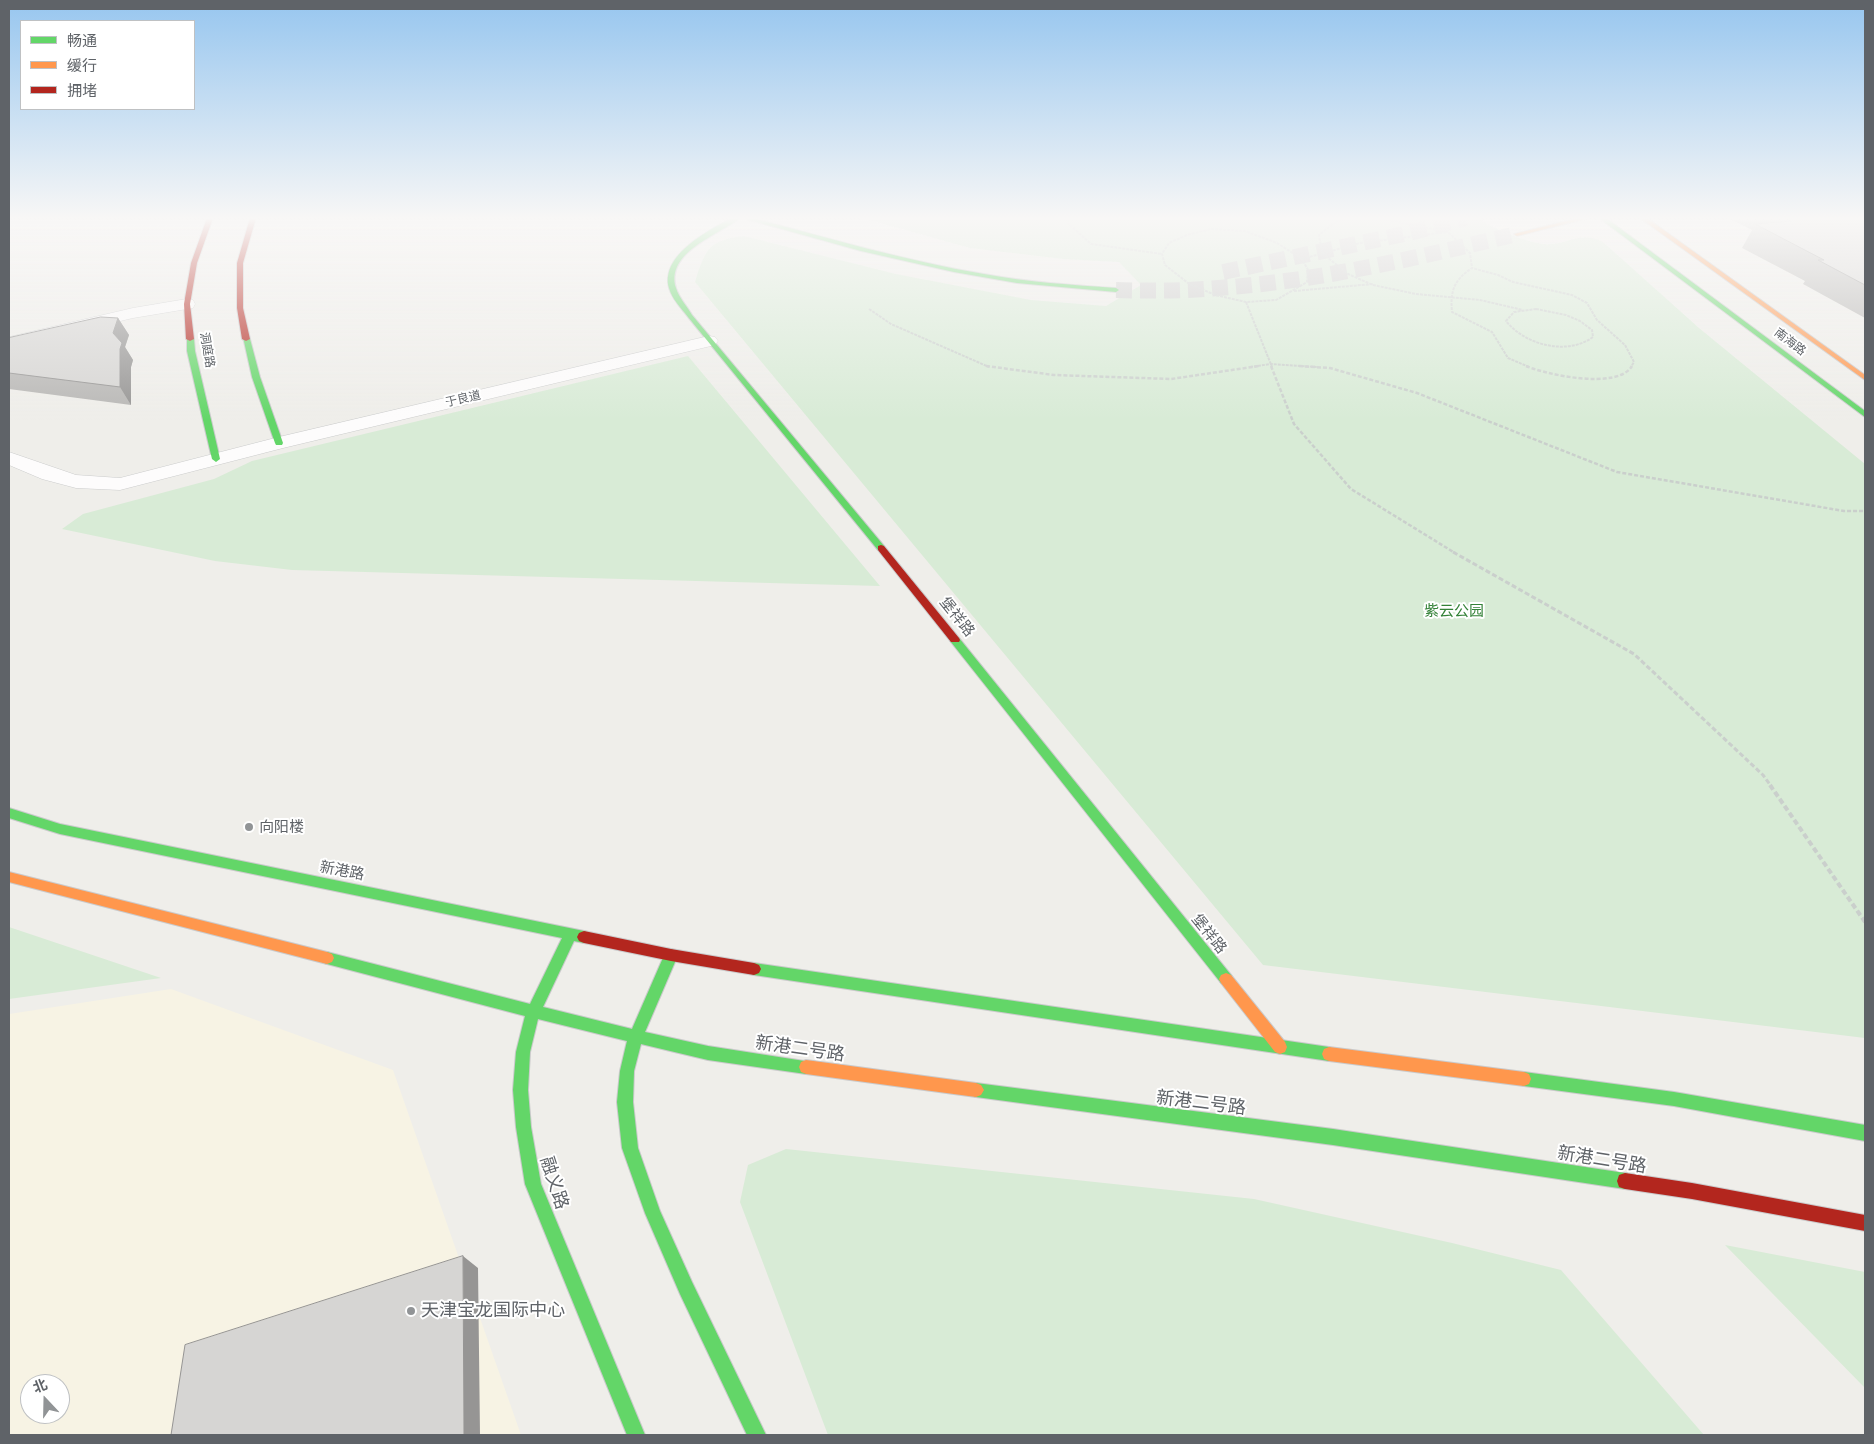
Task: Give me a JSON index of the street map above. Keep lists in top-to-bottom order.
{
  "streets": {
    "main road": [
      "南海路",
      "洞庭路",
      "堡祥路",
      "新港路",
      "新港二号路",
      "融义路"
    ],
    "street": ["于良道"]
  },
  "crossings": [
    ["洞庭路", "于良道"],
    ["于良道", "堡祥路"],
    ["新港路", "融义路"],
    ["新港二号路", "融义路"]
  ],
  "parks": ["紫云公园"],
  "places": ["向阳楼", "天津宝龙国际中心"],
  "legend": ["畅通", "缓行", "拥堵"],
  "north": "top"
}
